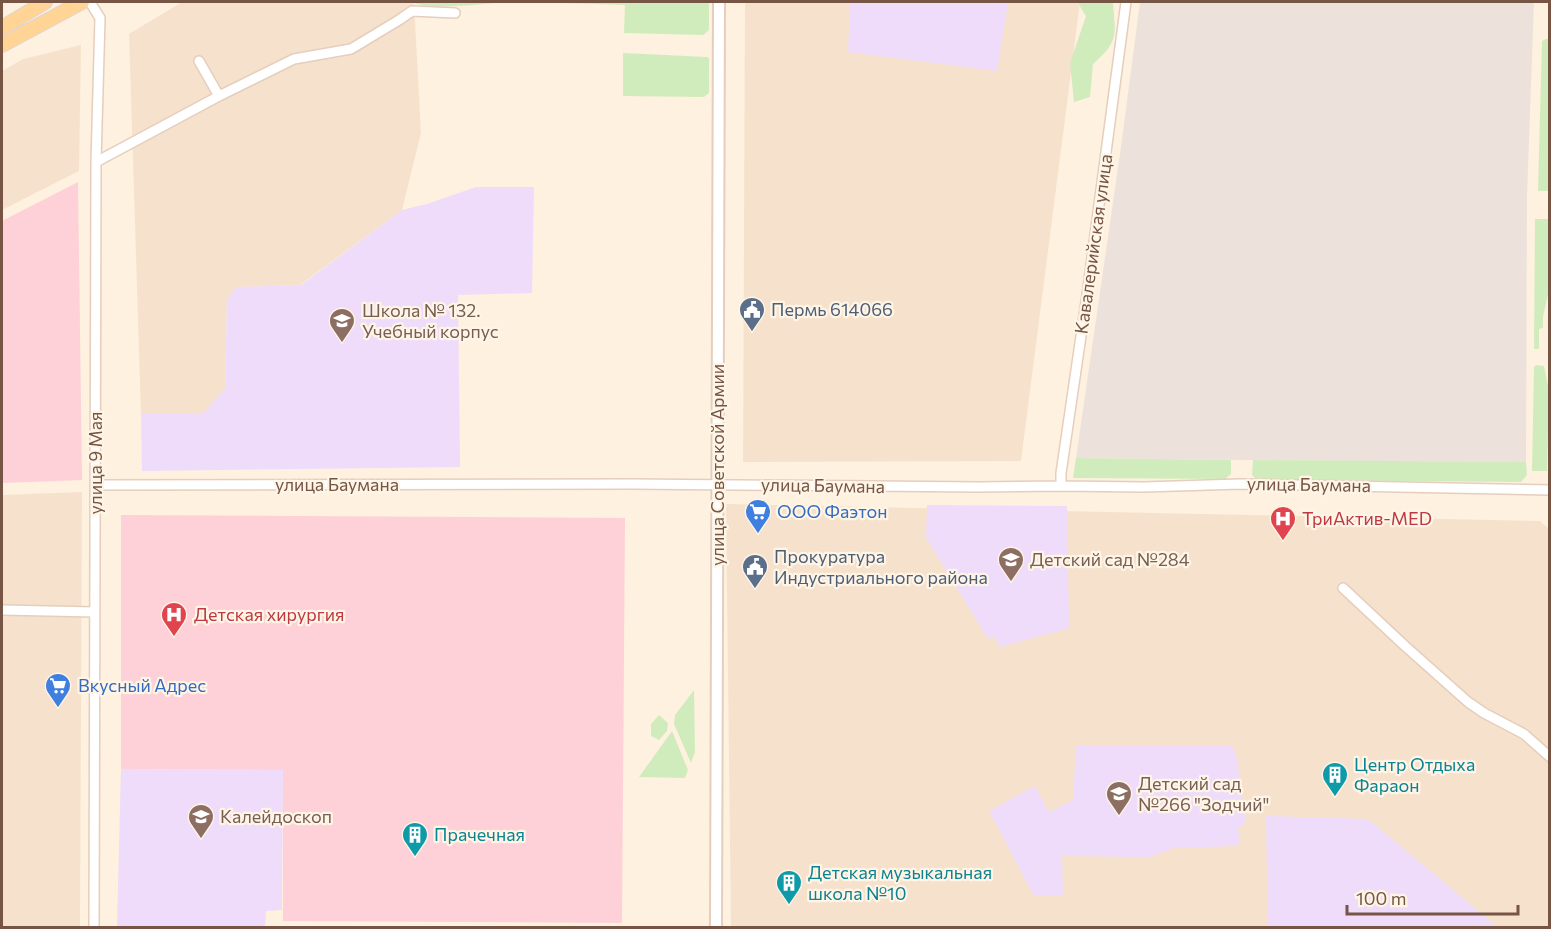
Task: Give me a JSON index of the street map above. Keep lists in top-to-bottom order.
{
  "streets": {
    "street": [
      "Кавалерийская улица",
      "улица 9 Мая",
      "улица Советской Армии",
      "улица Баумана"
    ]
  },
  "crossings": [
    ["Кавалерийская улица", "улица Баумана"],
    ["улица 9 Мая", "улица Баумана"],
    ["улица Советской Армии", "улица Баумана"]
  ],
  "places": {
    "public building": ["Пермь 614066", "Прокуратура Индустриального района"],
    "school or university": [
      "Школа № 132. Учебный корпус",
      "Детский сад №284",
      "Детский сад №266 \"Зодчий\"",
      "Калейдоскоп"
    ],
    "supermarket": ["ООО Фаэтон", "Вкусный Адрес"],
    "hospital": ["ТриАктив-MED", "Детская хирургия"],
    "building": ["Центр Отдыха Фараон", "Прачечная", "Детская музыкальная школа №10"]
  },
  "scale_bar": "100 m"
}
